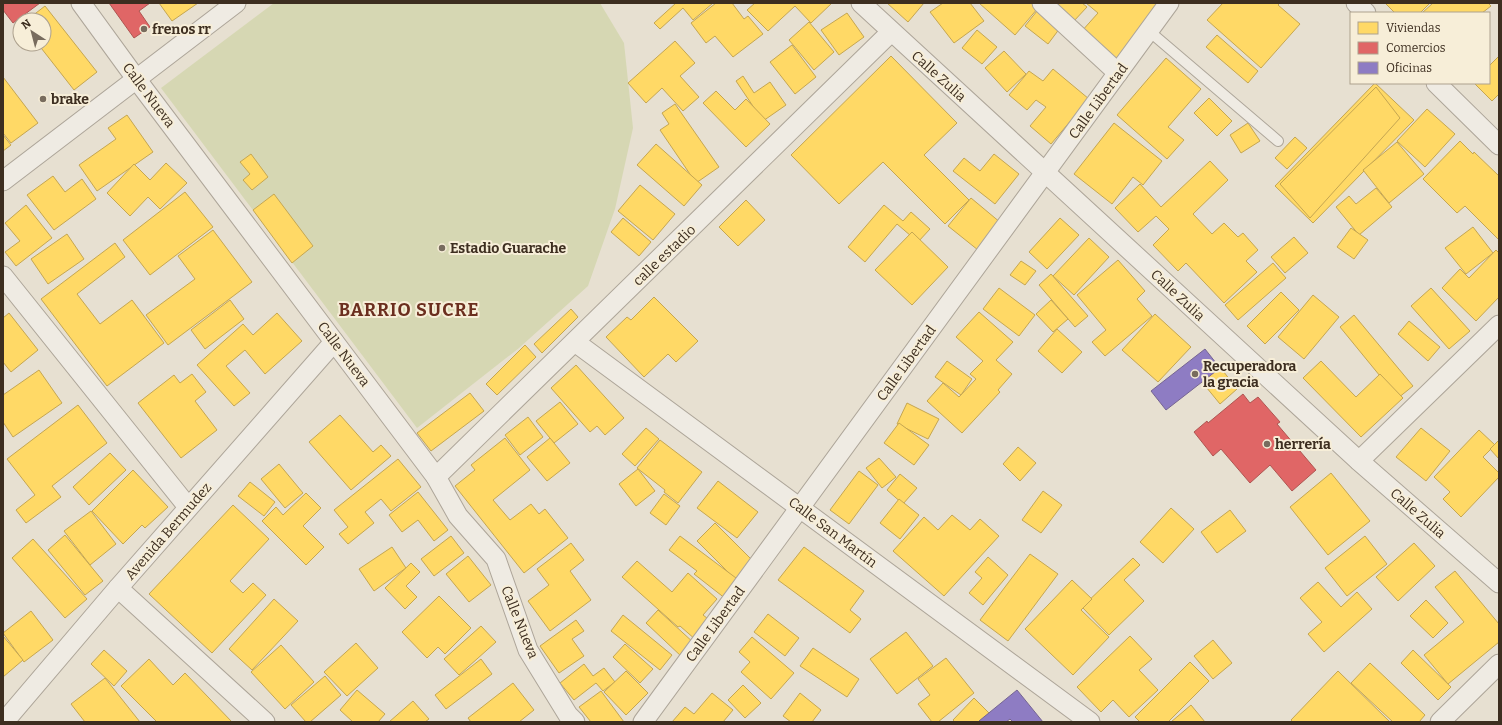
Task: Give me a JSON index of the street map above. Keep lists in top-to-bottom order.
{
  "streets": {
    "street": [
      "Calle Zulia",
      "Calle Nueva",
      "Calle Libertad",
      "calle estadio",
      "Avenida Bermudez",
      "Calle San Martín"
    ]
  },
  "crossings": [
    ["Calle Zulia", "Calle Libertad"],
    ["Calle Zulia", "calle estadio"],
    ["Calle Nueva", "calle estadio"],
    ["Calle Nueva", "Avenida Bermudez"],
    ["Calle Libertad", "Calle San Martín"],
    ["calle estadio", "Calle San Martín"]
  ],
  "districts": ["BARRIO SUCRE"],
  "places": [
    "frenos rr",
    "brake",
    "Estadio Guarache",
    "Recuperadora la gracia",
    "herrería"
  ],
  "legend": ["Viviendas", "Comercios", "Oficinas"],
  "north": "top left"
}
